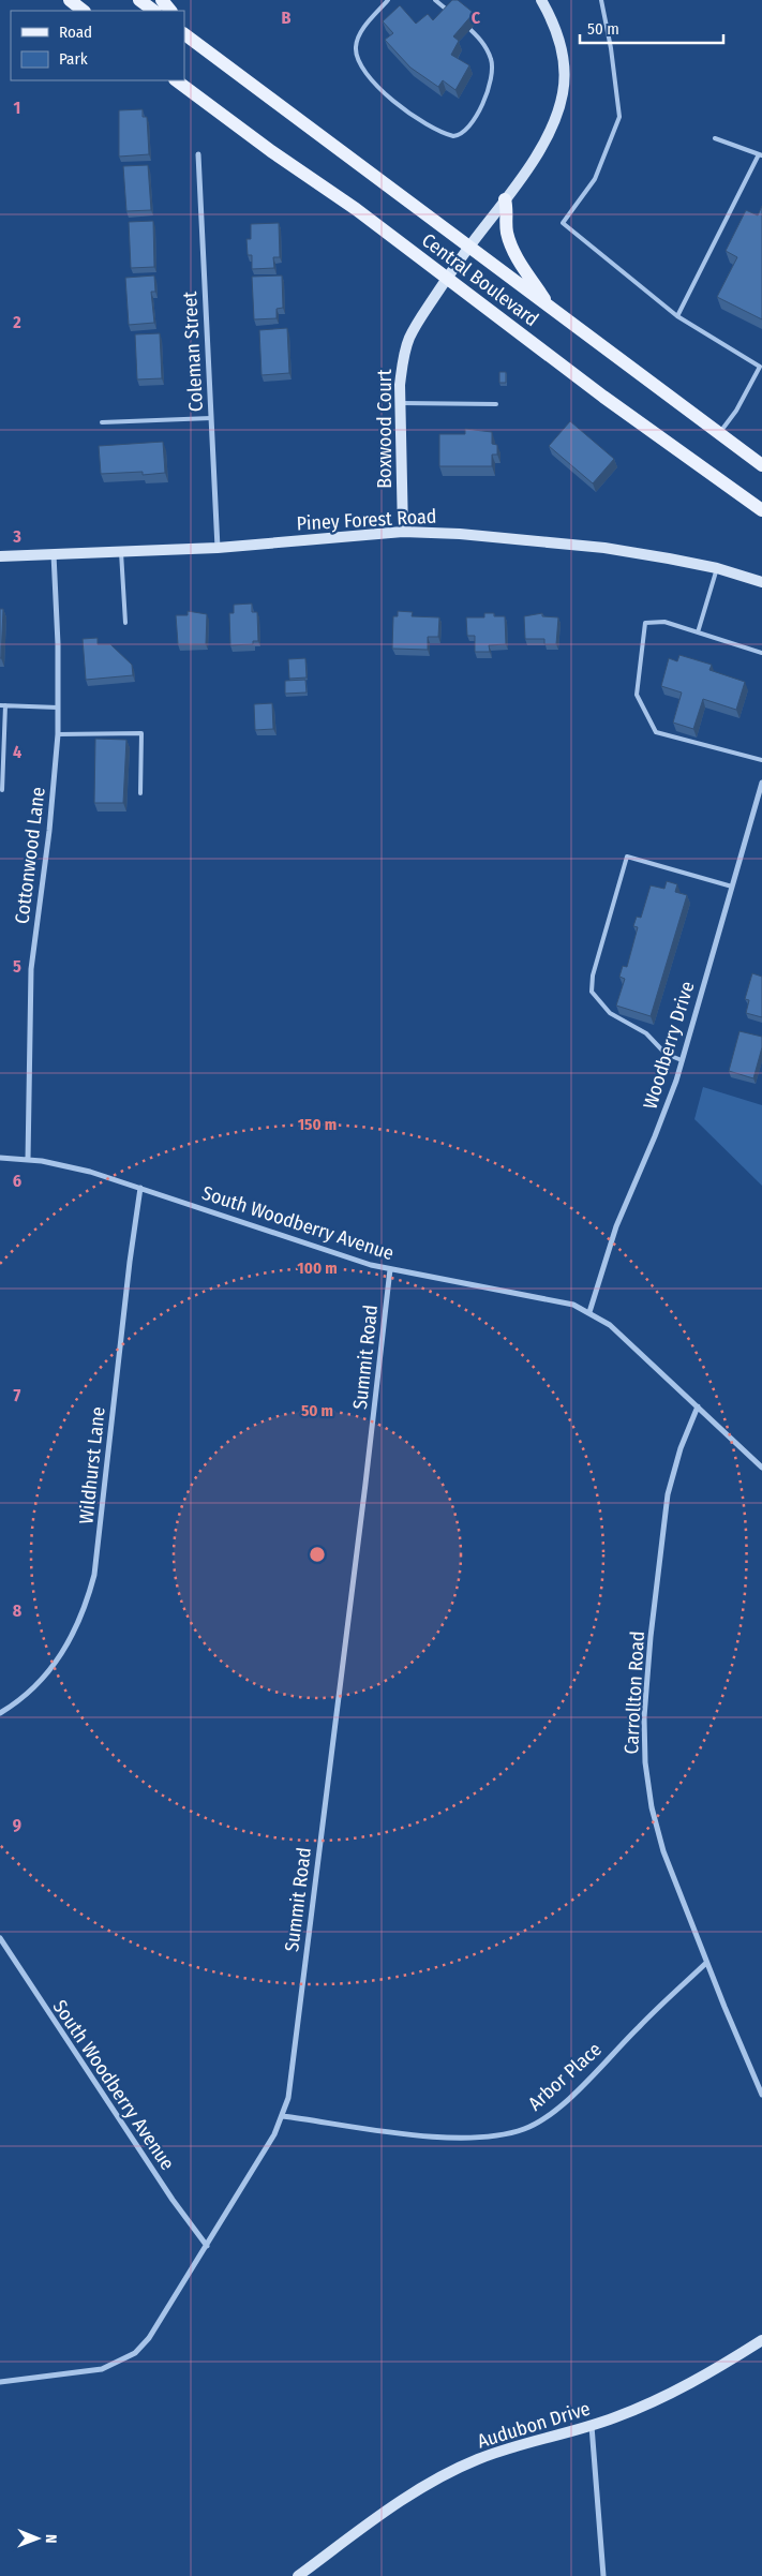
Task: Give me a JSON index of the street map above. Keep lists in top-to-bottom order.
{
  "streets": {
    "main road": [
      "Central Boulevard",
      "Boxwood Court",
      "Piney Forest Road",
      "Audubon Drive"
    ],
    "street": [
      "Coleman Street",
      "Cottonwood Lane",
      "Woodberry Drive",
      "South Woodberry Avenue",
      "Summit Road",
      "Wildhurst Lane",
      "Carrollton Road",
      "Arbor Place"
    ]
  },
  "crossings": [
    ["Central Boulevard", "Boxwood Court"],
    ["Coleman Street", "Piney Forest Road"],
    ["Boxwood Court", "Piney Forest Road"],
    ["Piney Forest Road", "Cottonwood Lane"],
    ["Cottonwood Lane", "South Woodberry Avenue"],
    ["Woodberry Drive", "South Woodberry Avenue"],
    ["South Woodberry Avenue", "Summit Road"],
    ["South Woodberry Avenue", "Wildhurst Lane"],
    ["South Woodberry Avenue", "Carrollton Road"],
    ["Summit Road", "Arbor Place"],
    ["Carrollton Road", "Arbor Place"]
  ],
  "legend": ["Road", "Park"],
  "scale_bar": "50 m",
  "north": "right",
  "grid": {
    "columns": ["B", "C"],
    "rows": [
      "1",
      "2",
      "3",
      "4",
      "5",
      "6",
      "7",
      "8",
      "9"
    ]
  },
  "rings": ["150 m", "100 m", "50 m"]
}
